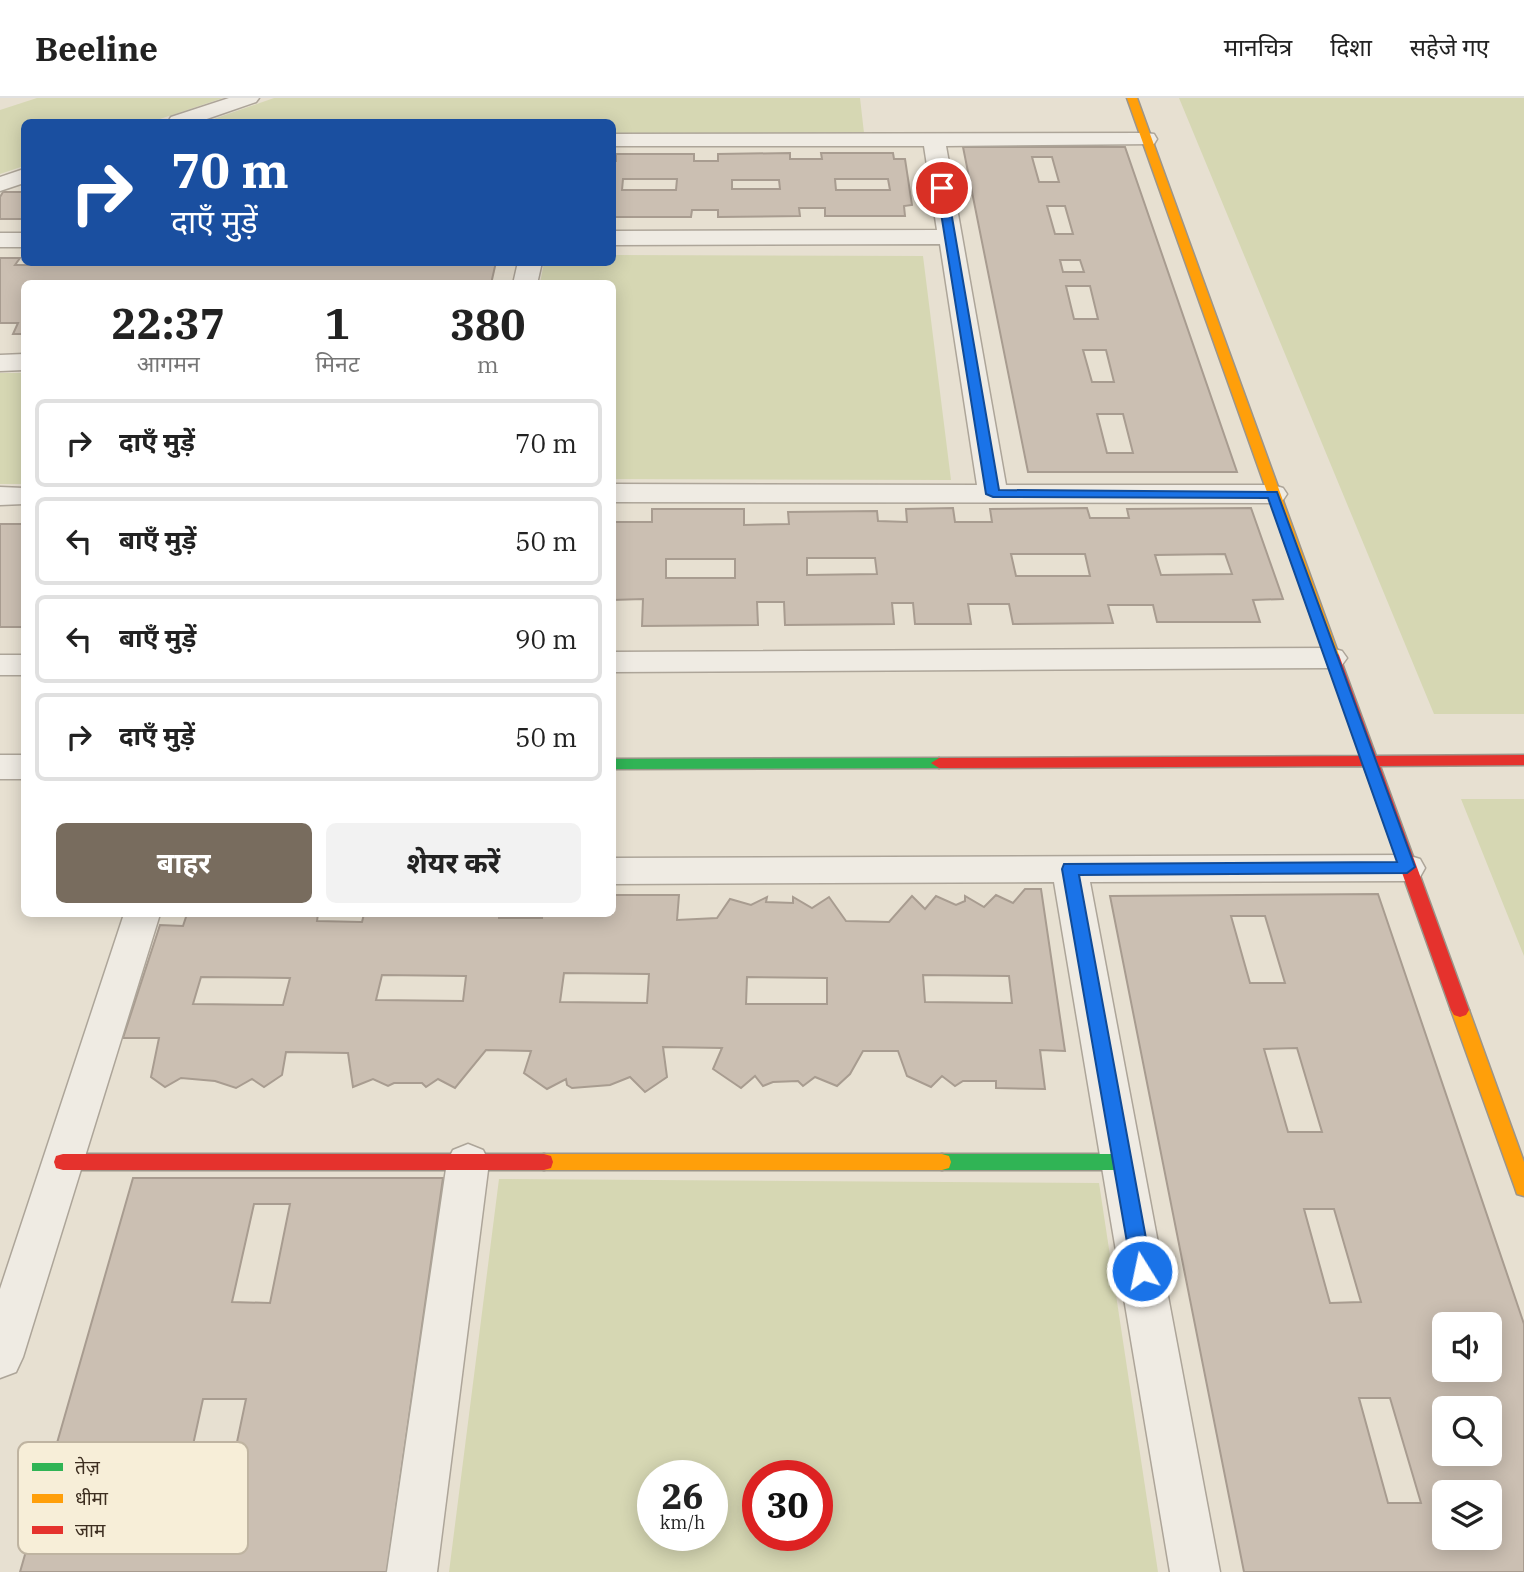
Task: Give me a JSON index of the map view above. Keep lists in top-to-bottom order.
{
  "legend": ["तेज़", "धीमा", "जाम"],
  "page": {
    "header": "Beeline",
    "nav": ["मानचित्र", "दिशा", "सहेजे गए"],
    "turn": ["70 m", "दाएँ मुड़ें"],
    "eta": [
      "22:37",
      "आगमन",
      "1",
      "मिनट",
      "380",
      "m"
    ],
    "list": [
      {
        "name": "दाएँ मुड़ें",
        "value": "70 m"
      },
      {
        "name": "बाएँ मुड़ें",
        "value": "50 m"
      },
      {
        "name": "बाएँ मुड़ें",
        "value": "90 m"
      },
      {
        "name": "दाएँ मुड़ें",
        "value": "50 m"
      }
    ],
    "buttons": ["बाहर", "शेयर करें"],
    "speed": "26 km/h",
    "limit": "30"
  }
}
